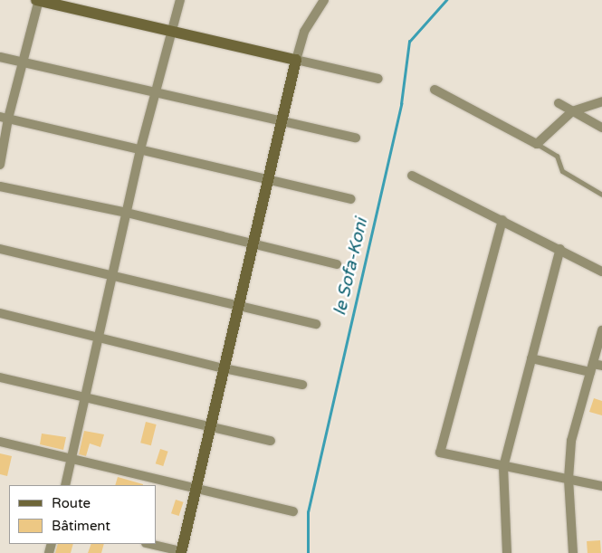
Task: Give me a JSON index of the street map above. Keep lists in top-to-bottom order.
{
  "water": ["le Sofa-Koni"],
  "legend": ["Route", "Bâtiment"]
}
